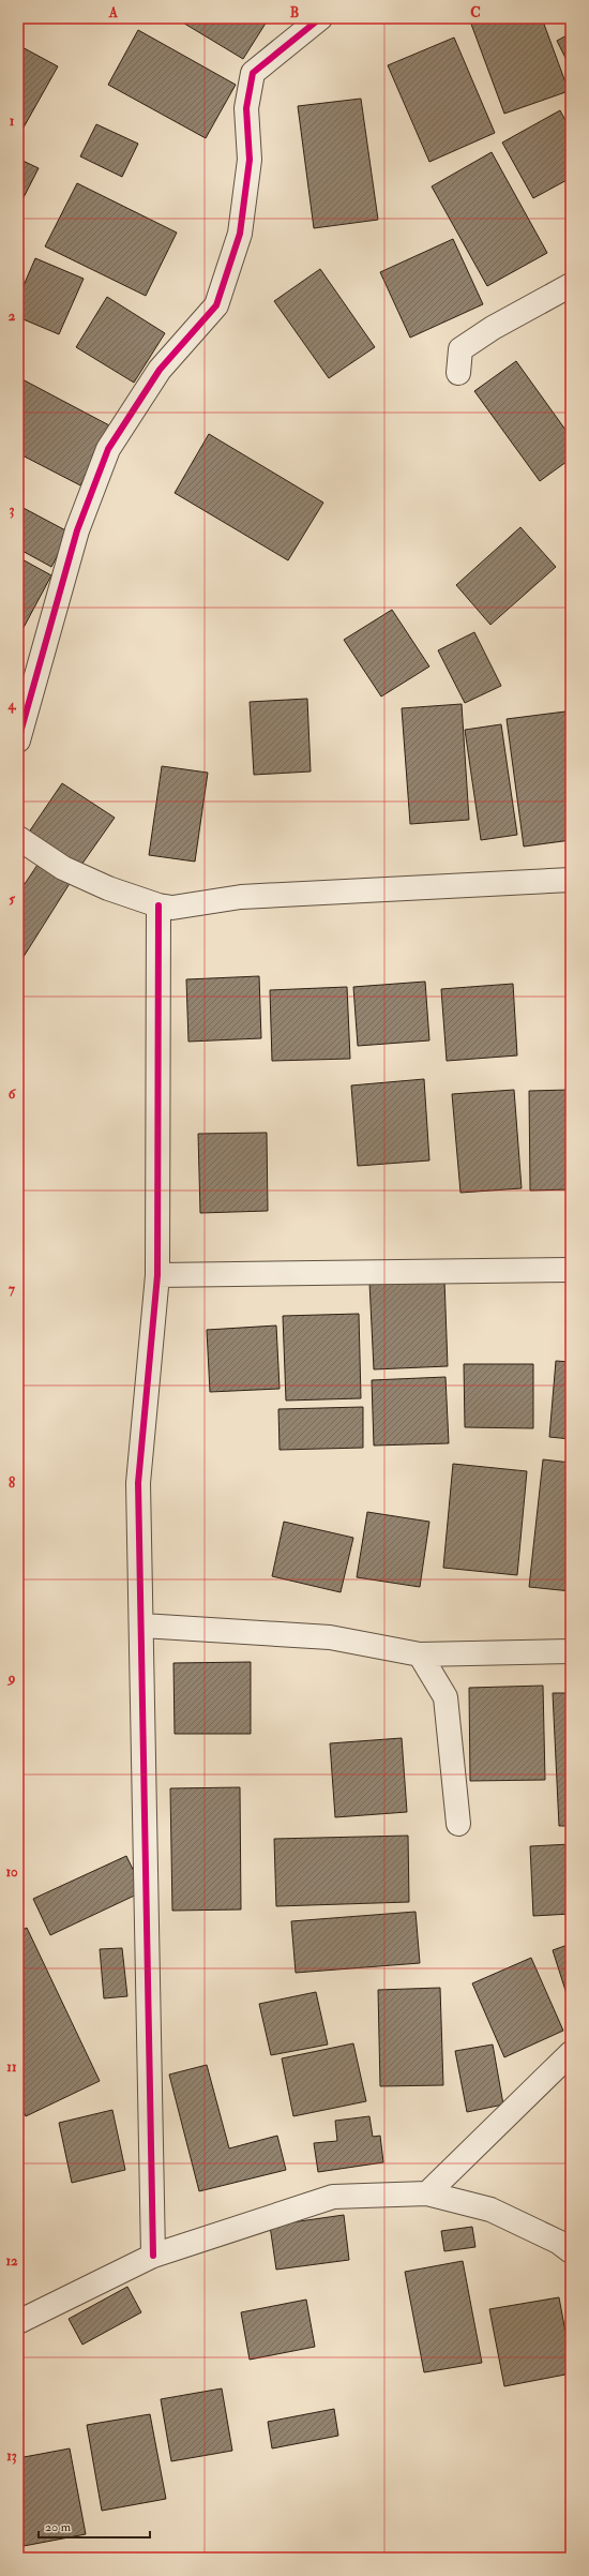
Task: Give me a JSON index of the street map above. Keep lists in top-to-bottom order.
{
  "scale_bar": "20 m",
  "grid": {
    "columns": ["A", "B", "C"],
    "rows": [
      "1",
      "2",
      "3",
      "4",
      "5",
      "6",
      "7",
      "8",
      "9",
      "10",
      "11",
      "12",
      "13"
    ]
  }
}
